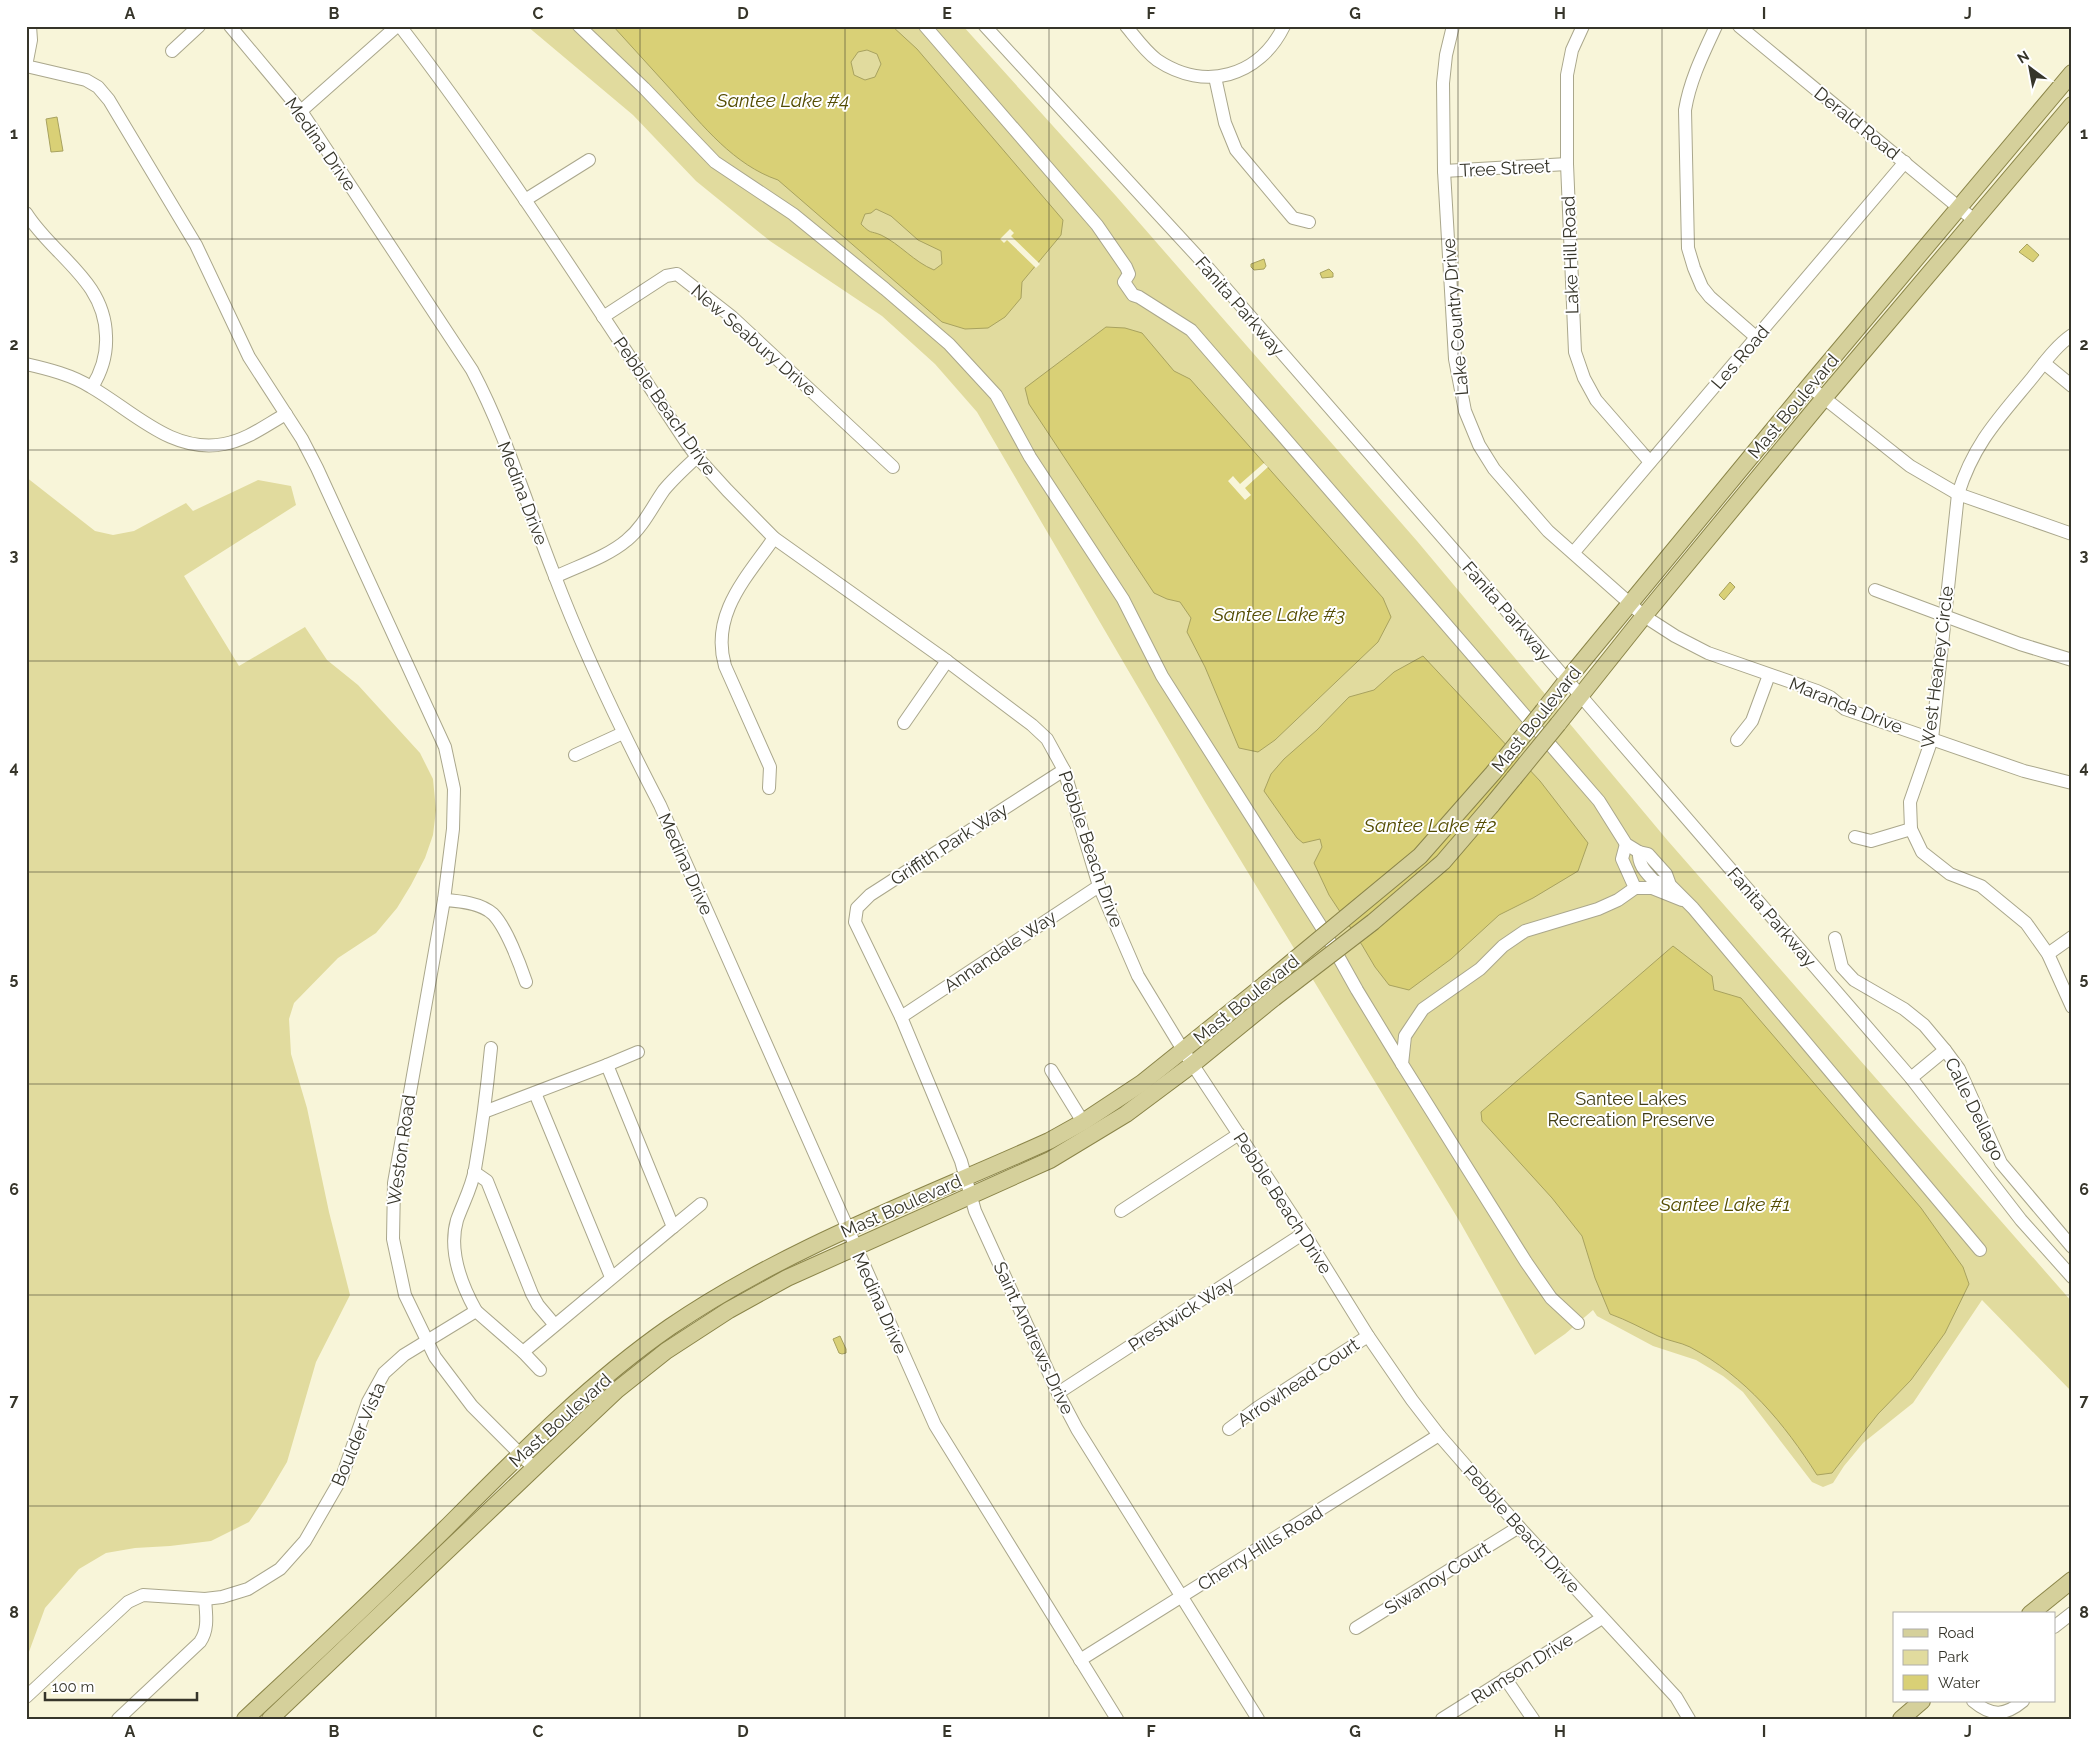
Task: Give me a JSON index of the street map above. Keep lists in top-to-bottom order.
{
  "streets": {
    "main road": ["Mast Boulevard"],
    "street": [
      "Derald Road",
      "Medina Drive",
      "Tree Street",
      "Lake Hill Road",
      "Fanita Parkway",
      "Lake Country Drive",
      "New Seabury Drive",
      "Les Road",
      "Pebble Beach Drive",
      "West Heaney Circle",
      "Maranda Drive",
      "Griffith Park Way",
      "Annandale Way",
      "Calle Dellago",
      "Weston Road",
      "Prestwick Way",
      "Saint Andrews Drive",
      "Arrowhead Court",
      "Boulder Vista",
      "Cherry Hills Road",
      "Siwanoy Court",
      "Rumson Drive"
    ]
  },
  "crossings": [
    ["Derald Road", "Les Road"],
    ["Derald Road", "Mast Boulevard"],
    ["Medina Drive", "Mast Boulevard"],
    ["Medina Drive", "Cherry Hills Road"],
    ["Tree Street", "Lake Hill Road"],
    ["Tree Street", "Lake Country Drive"],
    ["Lake Hill Road", "Les Road"],
    ["Fanita Parkway", "Mast Boulevard"],
    ["Lake Country Drive", "Les Road"],
    ["Lake Country Drive", "Mast Boulevard"],
    ["Lake Country Drive", "Maranda Drive"],
    ["New Seabury Drive", "Pebble Beach Drive"],
    ["Pebble Beach Drive", "Mast Boulevard"],
    ["Pebble Beach Drive", "Griffith Park Way"],
    ["Pebble Beach Drive", "Annandale Way"],
    ["Pebble Beach Drive", "Prestwick Way"],
    ["Pebble Beach Drive", "Arrowhead Court"],
    ["Pebble Beach Drive", "Cherry Hills Road"],
    ["Pebble Beach Drive", "Siwanoy Court"],
    ["Pebble Beach Drive", "Rumson Drive"],
    ["Mast Boulevard", "Maranda Drive"],
    ["Mast Boulevard", "Weston Road"],
    ["Mast Boulevard", "Saint Andrews Drive"],
    ["West Heaney Circle", "Maranda Drive"],
    ["Griffith Park Way", "Saint Andrews Drive"],
    ["Annandale Way", "Saint Andrews Drive"],
    ["Weston Road", "Boulder Vista"],
    ["Prestwick Way", "Saint Andrews Drive"],
    ["Saint Andrews Drive", "Cherry Hills Road"]
  ],
  "water": [
    "Santee Lake #4",
    "Santee Lake #3",
    "Santee Lake #2",
    "Santee Lake #1"
  ],
  "parks": ["Santee Lakes Recreation Preserve"],
  "legend": ["Road", "Park", "Water"],
  "scale_bar": "100 m",
  "north": "top left",
  "grid": {
    "columns": [
      "A",
      "B",
      "C",
      "D",
      "E",
      "F",
      "G",
      "H",
      "I",
      "J"
    ],
    "rows": [
      "1",
      "2",
      "3",
      "4",
      "5",
      "6",
      "7",
      "8"
    ]
  }
}
